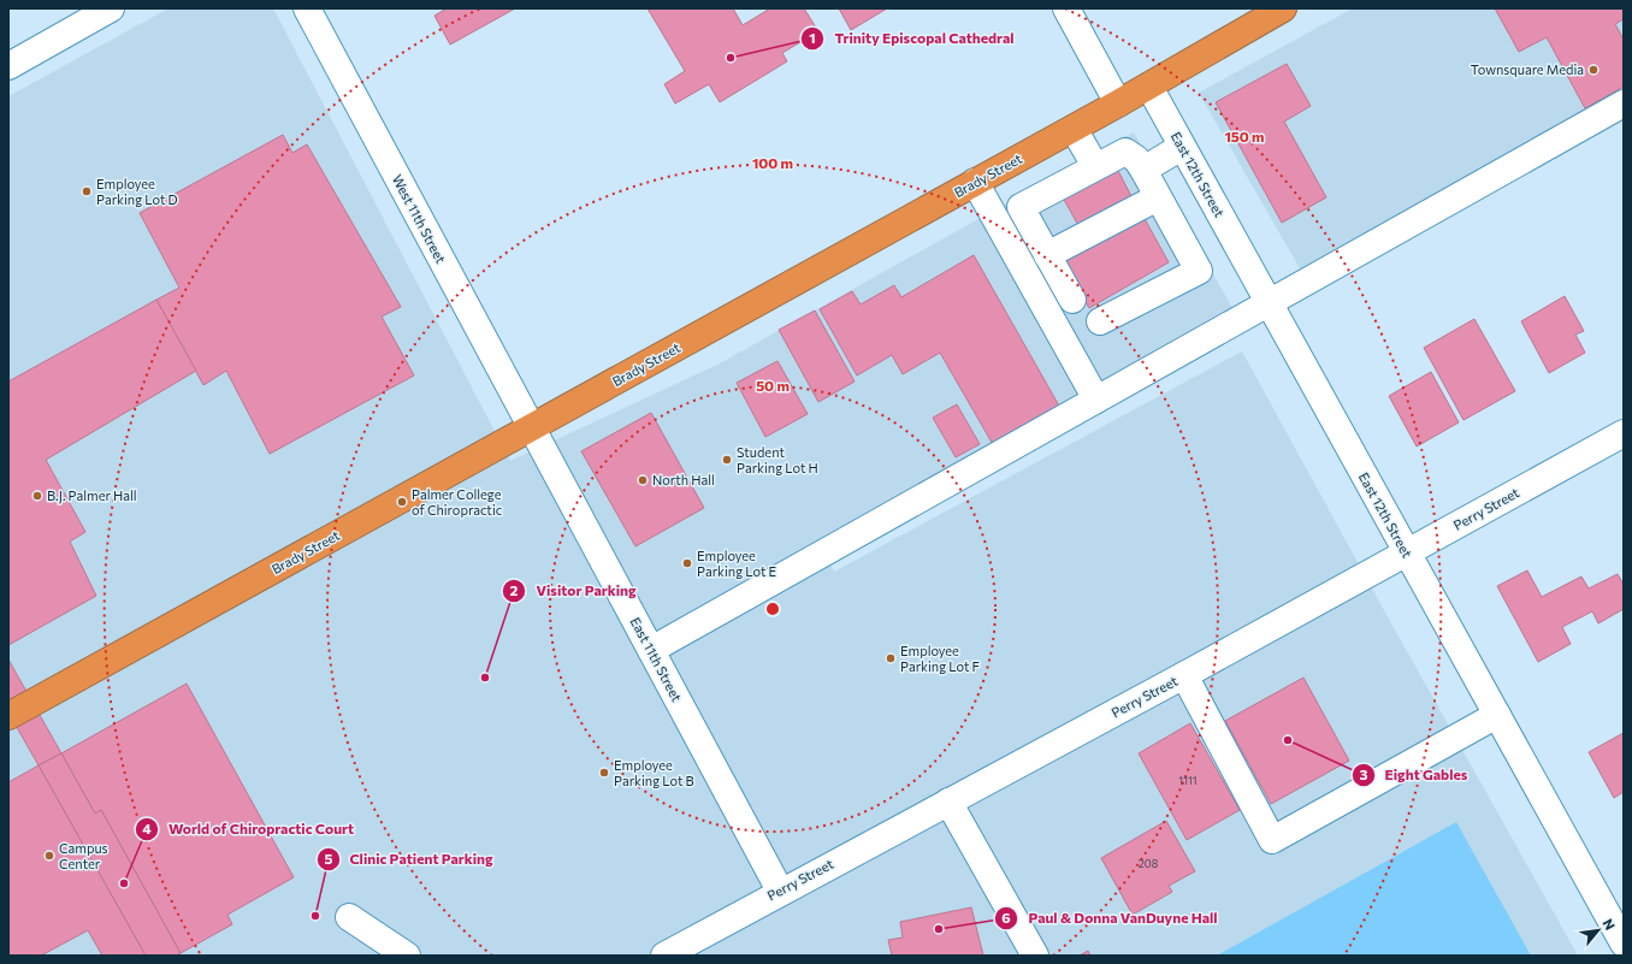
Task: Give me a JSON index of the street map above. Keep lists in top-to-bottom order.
{
  "streets": {
    "highway": ["Brady Street"],
    "street": [
      "East 12th Street",
      "West 11th Street",
      "Perry Street",
      "East 11th Street"
    ]
  },
  "crossings": [
    ["East 12th Street", "Brady Street"],
    ["East 12th Street", "Perry Street"],
    ["Brady Street", "West 11th Street"],
    ["Brady Street", "East 11th Street"],
    ["West 11th Street", "East 11th Street"],
    ["Perry Street", "East 11th Street"]
  ],
  "places": [
    "Trinity Episcopal Cathedral",
    "Townsquare Media",
    "Employee Parking Lot D",
    "Student Parking Lot H",
    "North Hall",
    "B.J. Palmer Hall",
    "Palmer College of Chiropractic",
    "Employee Parking Lot E",
    "Employee Parking Lot F",
    "Visitor Parking",
    "Eight Gables",
    "Employee Parking Lot B",
    "Campus Center",
    "World of Chiropractic Court",
    "Clinic Patient Parking",
    "Paul & Donna VanDuyne Hall"
  ],
  "house_numbers": ["1111", "208"],
  "north": "top right",
  "rings": ["150 m", "100 m", "50 m"]
}
